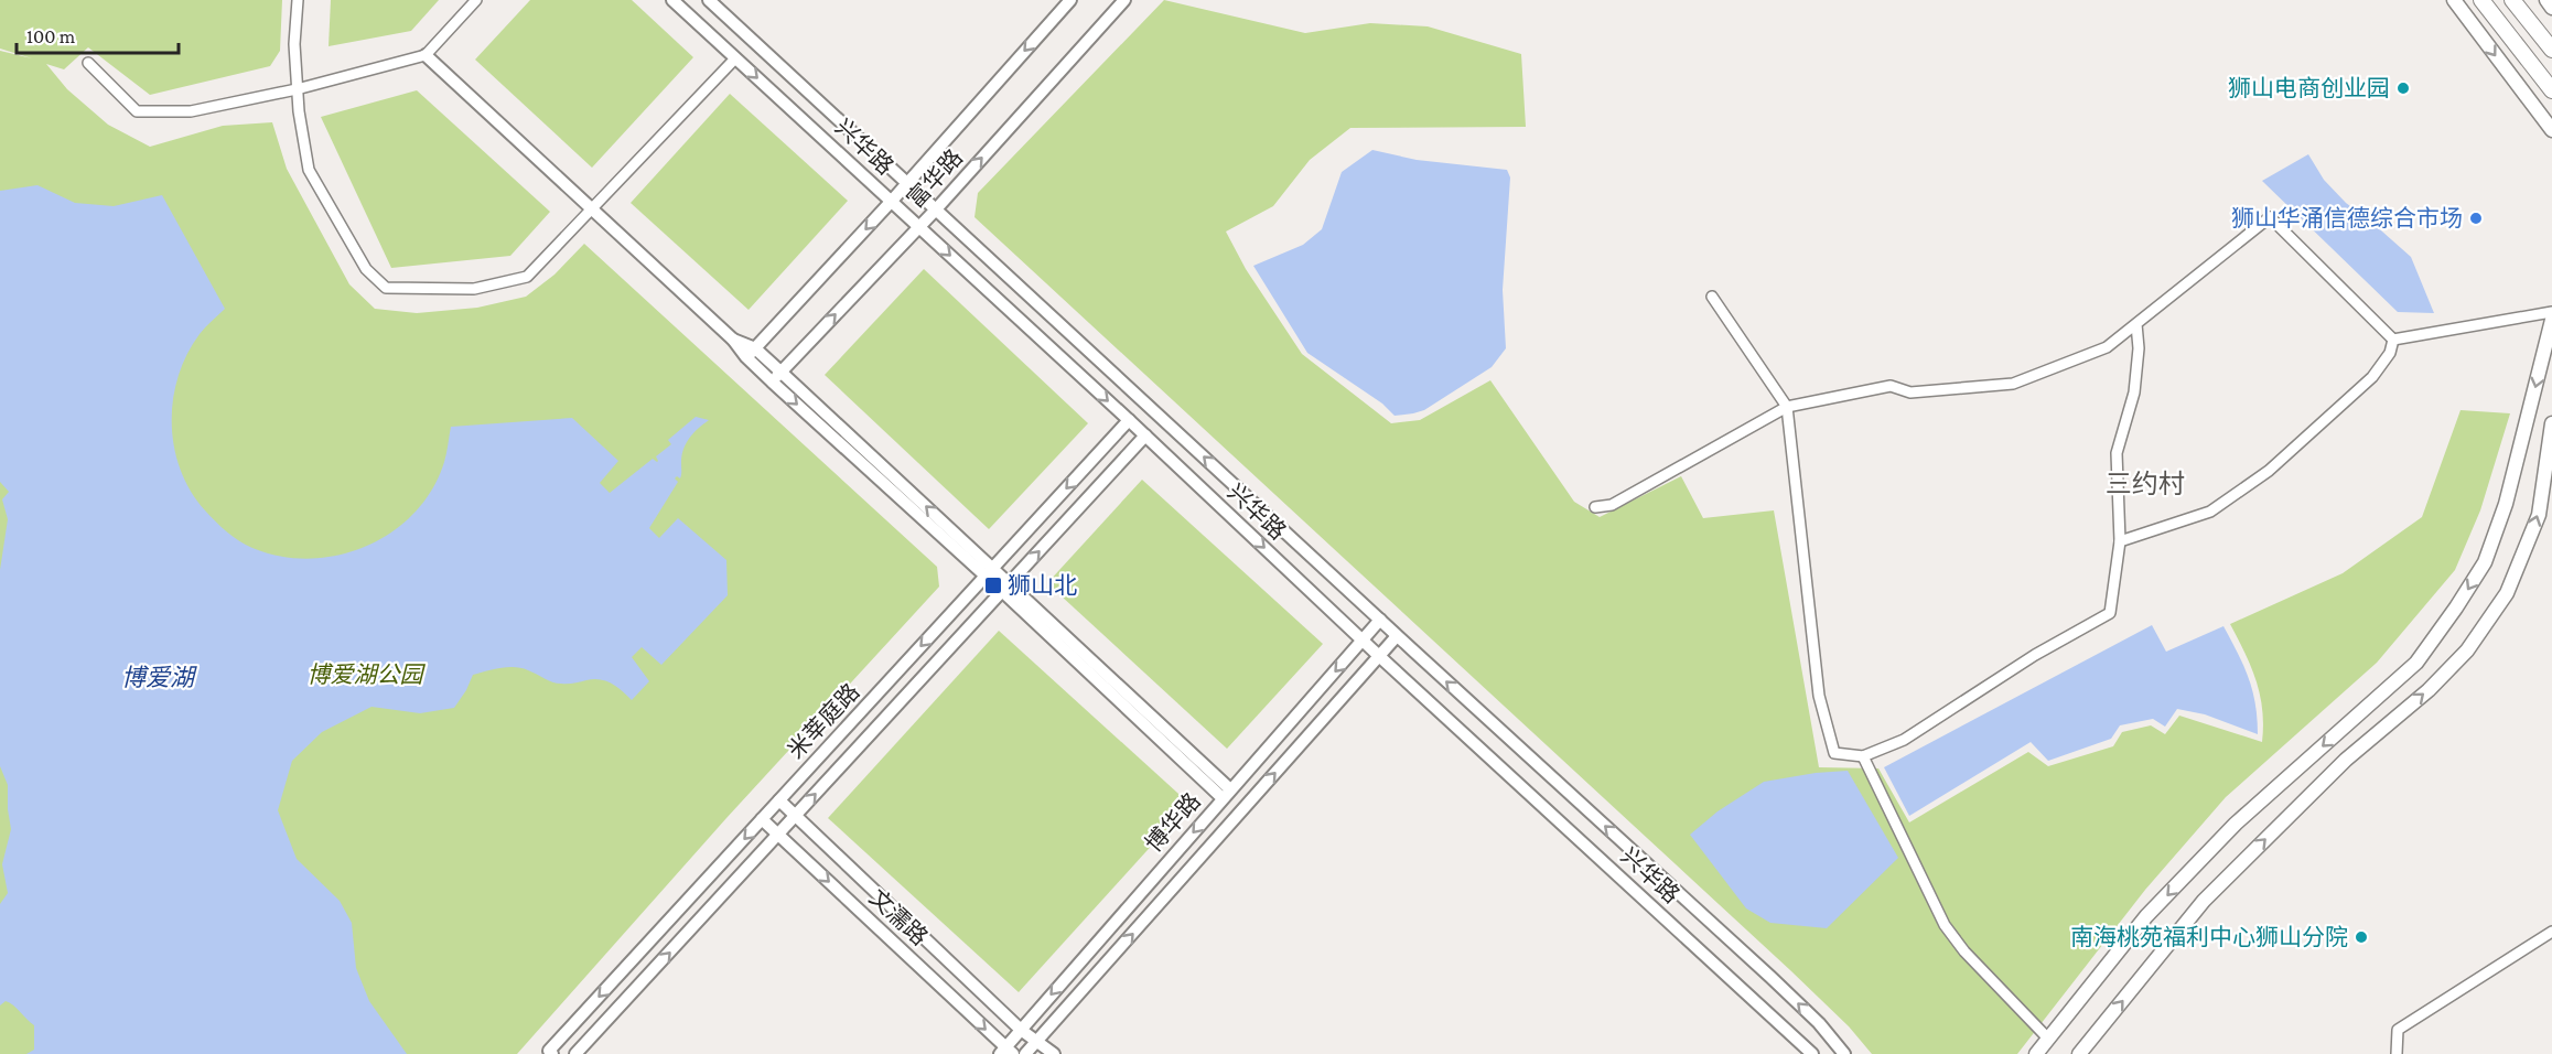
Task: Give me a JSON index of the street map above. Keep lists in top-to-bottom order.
{
  "streets": {
    "street": [
      "兴华路",
      "富华路",
      "米莘庭路",
      "博华路",
      "文濡路"
    ]
  },
  "crossings": [
    ["兴华路", "富华路"],
    ["兴华路", "米莘庭路"],
    ["兴华路", "博华路"],
    ["米莘庭路", "文濡路"],
    ["博华路", "文濡路"]
  ],
  "districts": ["三约村"],
  "water": ["博爱湖"],
  "parks": ["博爱湖公园"],
  "places": {
    "other": ["狮山电商创业园", "狮山华涌信德综合市场", "南海桃苑福利中心狮山分院"],
    "transit": ["狮山北"]
  },
  "scale_bar": "100 m"
}
